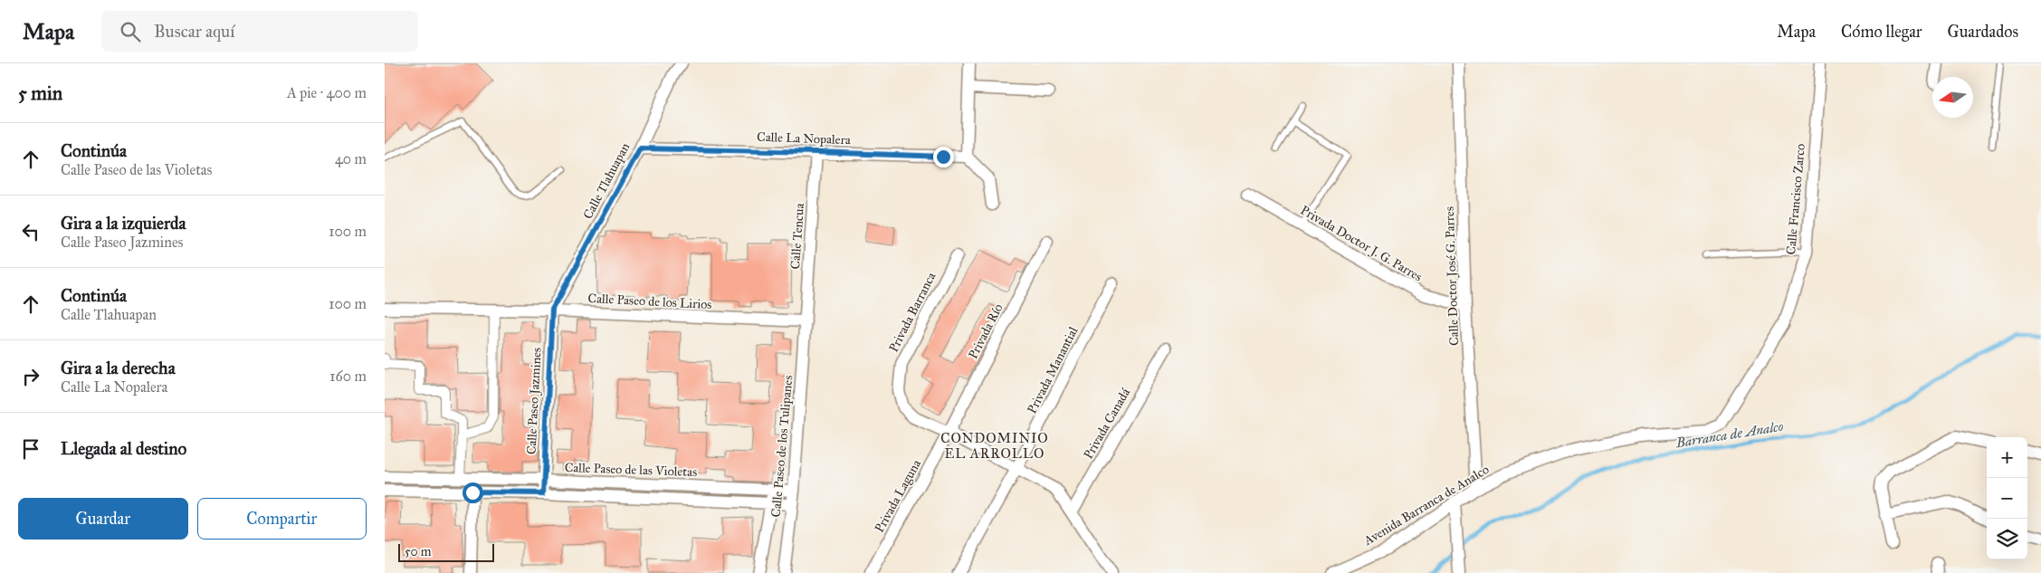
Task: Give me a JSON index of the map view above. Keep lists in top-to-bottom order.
{
  "streets": {
    "street": [
      "Calle La Nopalera",
      "Calle Tlahuapan",
      "Calle Francisco Zarco",
      "Calle Tencua",
      "Privada Doctor J. G. Parres",
      "Calle Doctor José G. Parres",
      "Calle Paseo de los Lirios",
      "Privada Barranca",
      "Privada Río",
      "Privada Manantial",
      "Calle Paseo Jazmines",
      "Privada Canadá",
      "Calle Paseo de los Tulipanes",
      "Calle Paseo de las Violetas",
      "Privada Laguna",
      "Avenida Barranca de Analco"
    ]
  },
  "crossings": [
    ["Calle La Nopalera", "Calle Tlahuapan"],
    ["Calle La Nopalera", "Calle Tencua"],
    ["Calle Tlahuapan", "Calle Paseo de los Lirios"],
    ["Calle Tlahuapan", "Calle Paseo Jazmines"],
    ["Calle Francisco Zarco", "Avenida Barranca de Analco"],
    ["Calle Tencua", "Calle Paseo de los Lirios"],
    ["Calle Tencua", "Calle Paseo de los Tulipanes"],
    ["Privada Doctor J. G. Parres", "Calle Doctor José G. Parres"],
    ["Calle Doctor José G. Parres", "Avenida Barranca de Analco"],
    ["Calle Paseo de los Lirios", "Calle Paseo Jazmines"],
    ["Calle Paseo de los Lirios", "Calle Paseo de los Tulipanes"],
    ["Privada Barranca", "Privada Río"],
    ["Privada Barranca", "Privada Manantial"],
    ["Privada Barranca", "Privada Canadá"],
    ["Privada Barranca", "Privada Laguna"],
    ["Privada Río", "Privada Laguna"],
    ["Calle Paseo Jazmines", "Calle Paseo de las Violetas"],
    ["Calle Paseo de los Tulipanes", "Calle Paseo de las Violetas"]
  ],
  "districts": ["CONDOMINIO EL ARROLLO"],
  "water": ["Barranca de Analco"],
  "scale_bar": "50 m",
  "north": "left",
  "page": {
    "header": "Mapa",
    "search": "Buscar aquí",
    "nav": ["Mapa", "Cómo llegar", "Guardados"],
    "heading": ["5 min", "A pie · 400 m"],
    "list": [
      ["Continúa", "Calle Paseo de las Violetas", "40 m"],
      ["Gira a la izquierda", "Calle Paseo Jazmines", "100 m"],
      ["Continúa", "Calle Tlahuapan", "100 m"],
      ["Gira a la derecha", "Calle La Nopalera", "160 m"],
      "Llegada al destino"
    ],
    "map_buttons": ["+", "−"],
    "buttons": ["Guardar", "Compartir"],
    "scale": "50 m"
  }
}
